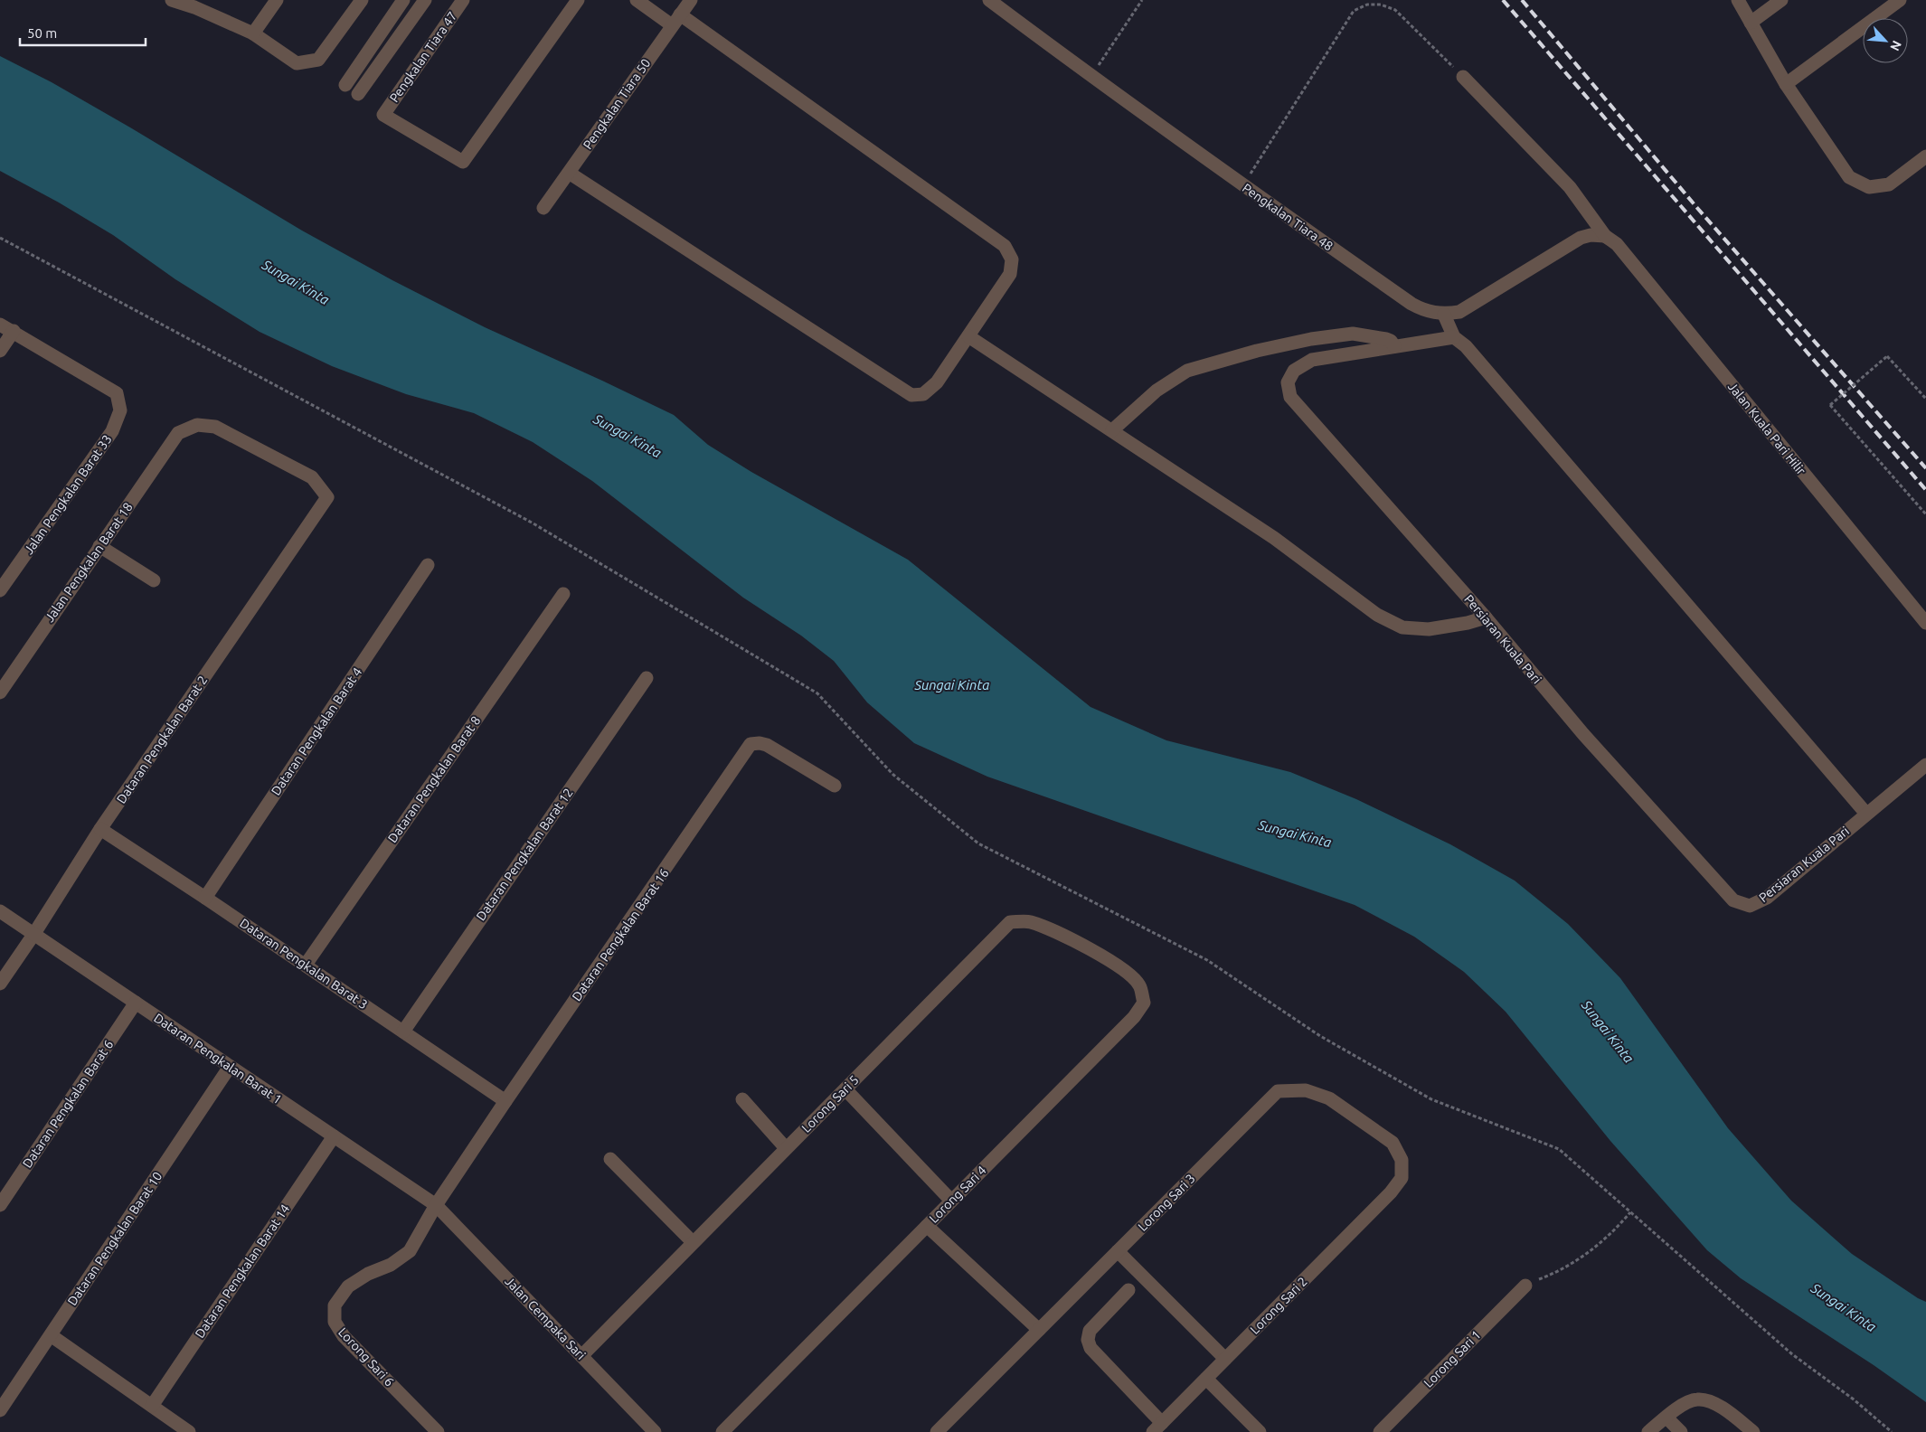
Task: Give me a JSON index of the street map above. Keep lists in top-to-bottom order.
{
  "streets": {
    "street": [
      "Pengkalan Tiara 47",
      "Pengkalan Tiara 50",
      "Pengkalan Tiara 48",
      "Jalan Kuala Pari Hilir",
      "Jalan Pengkalan Barat 33",
      "Jalan Pengkalan Barat 18",
      "Persiaran Kuala Pari",
      "Dataran Pengkalan Barat 4",
      "Dataran Pengkalan Barat 2",
      "Dataran Pengkalan Barat 8",
      "Dataran Pengkalan Barat 12",
      "Dataran Pengkalan Barat 16",
      "Dataran Pengkalan Barat 3",
      "Dataran Pengkalan Barat 1",
      "Dataran Pengkalan Barat 6",
      "Lorong Sari 5",
      "Lorong Sari 4",
      "Lorong Sari 3",
      "Dataran Pengkalan Barat 10",
      "Dataran Pengkalan Barat 14",
      "Lorong Sari 2",
      "Jalan Cempaka Sari",
      "Lorong Sari 6",
      "Lorong Sari 1"
    ]
  },
  "crossings": [
    ["Pengkalan Tiara 48", "Jalan Kuala Pari Hilir"],
    ["Jalan Pengkalan Barat 18", "Dataran Pengkalan Barat 2"],
    ["Dataran Pengkalan Barat 4", "Dataran Pengkalan Barat 3"],
    ["Dataran Pengkalan Barat 2", "Dataran Pengkalan Barat 3"],
    ["Dataran Pengkalan Barat 2", "Dataran Pengkalan Barat 1"],
    ["Dataran Pengkalan Barat 8", "Dataran Pengkalan Barat 3"],
    ["Dataran Pengkalan Barat 12", "Dataran Pengkalan Barat 3"],
    ["Dataran Pengkalan Barat 16", "Dataran Pengkalan Barat 3"],
    ["Dataran Pengkalan Barat 16", "Dataran Pengkalan Barat 1"],
    ["Dataran Pengkalan Barat 16", "Jalan Cempaka Sari"],
    ["Dataran Pengkalan Barat 16", "Lorong Sari 6"],
    ["Dataran Pengkalan Barat 1", "Dataran Pengkalan Barat 6"],
    ["Dataran Pengkalan Barat 1", "Dataran Pengkalan Barat 10"],
    ["Dataran Pengkalan Barat 1", "Dataran Pengkalan Barat 14"],
    ["Dataran Pengkalan Barat 1", "Jalan Cempaka Sari"],
    ["Dataran Pengkalan Barat 1", "Lorong Sari 6"],
    ["Lorong Sari 5", "Lorong Sari 4"],
    ["Lorong Sari 5", "Jalan Cempaka Sari"],
    ["Lorong Sari 3", "Lorong Sari 2"],
    ["Jalan Cempaka Sari", "Lorong Sari 6"]
  ],
  "water": ["Sungai Kinta"],
  "scale_bar": "50 m",
  "north": "bottom right"
}
